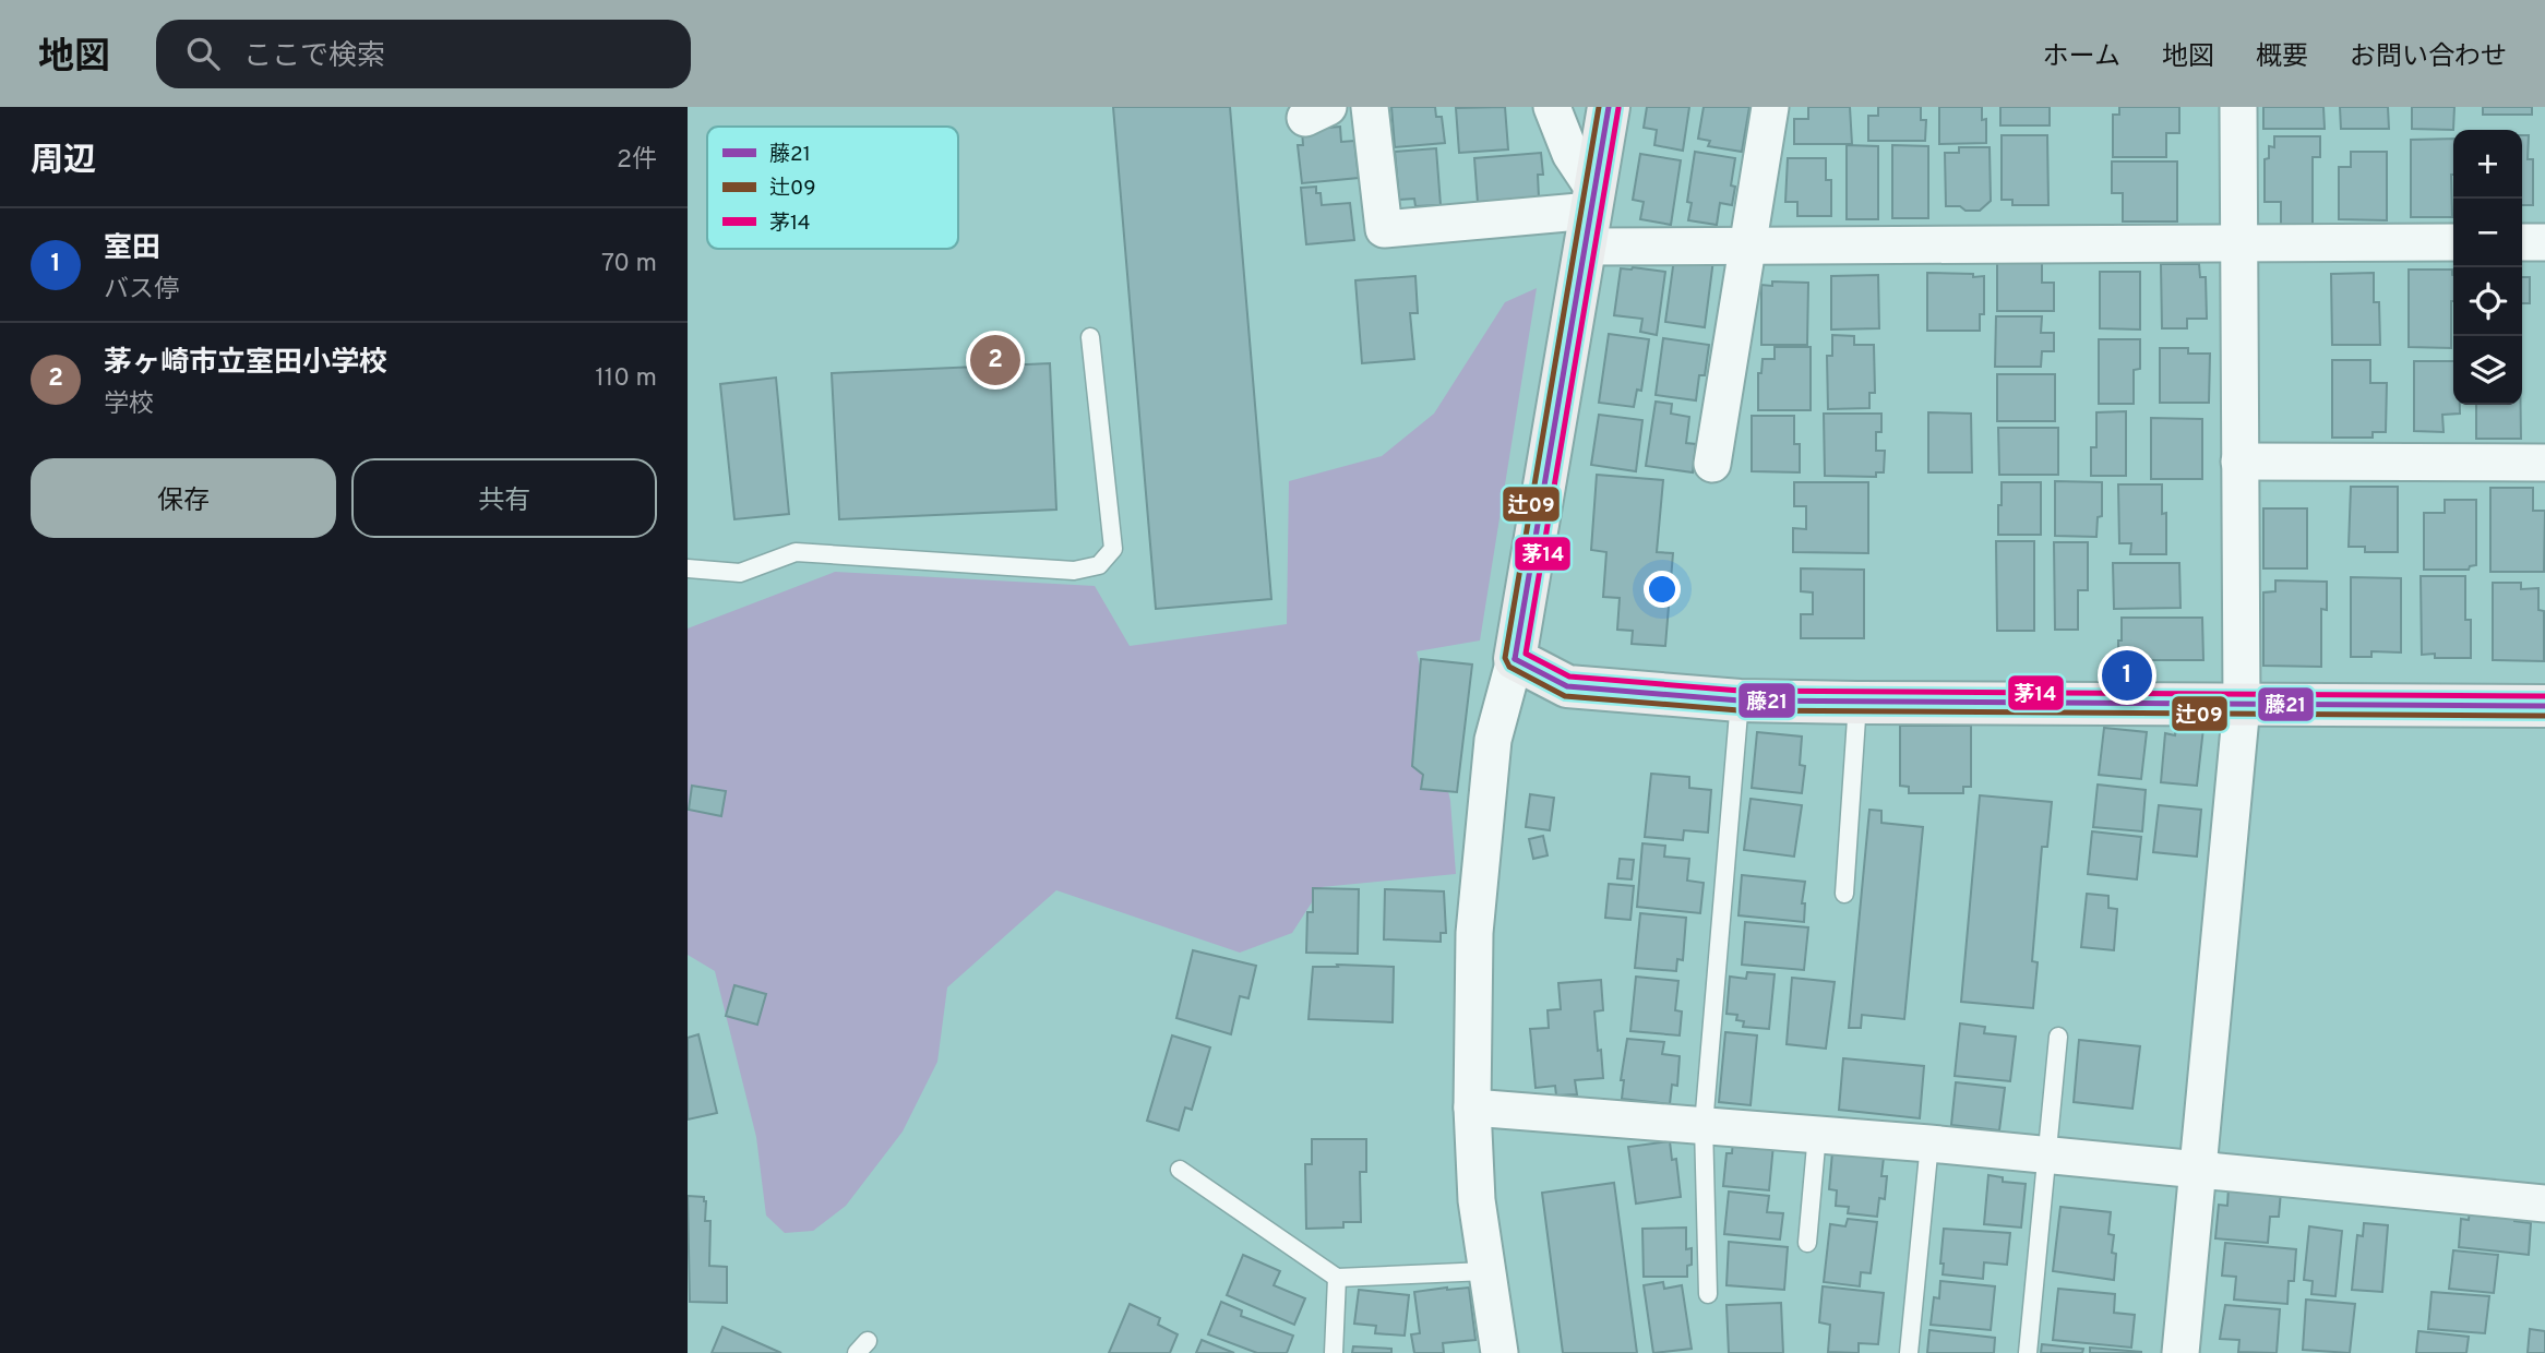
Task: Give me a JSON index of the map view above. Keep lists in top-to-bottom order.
{
  "lines": ["transit line 藤21", "transit line 辻09", "transit line 茅14"],
  "legend": ["藤21", "辻09", "茅14"],
  "page": {
    "header": "地図",
    "search": "ここで検索",
    "nav": [
      "ホーム",
      "地図",
      "概要",
      "お問い合わせ"
    ],
    "heading": ["周辺", "2件"],
    "map_buttons": ["+", "−"],
    "list": [
      {
        "mark": "1",
        "name": "室田",
        "note": "バス停",
        "value": "70 m"
      },
      {
        "mark": "2",
        "name": "茅ヶ崎市立室田小学校",
        "note": "学校",
        "value": "110 m"
      }
    ],
    "pins": ["2", "1"],
    "buttons": ["保存", "共有"]
  }
}
